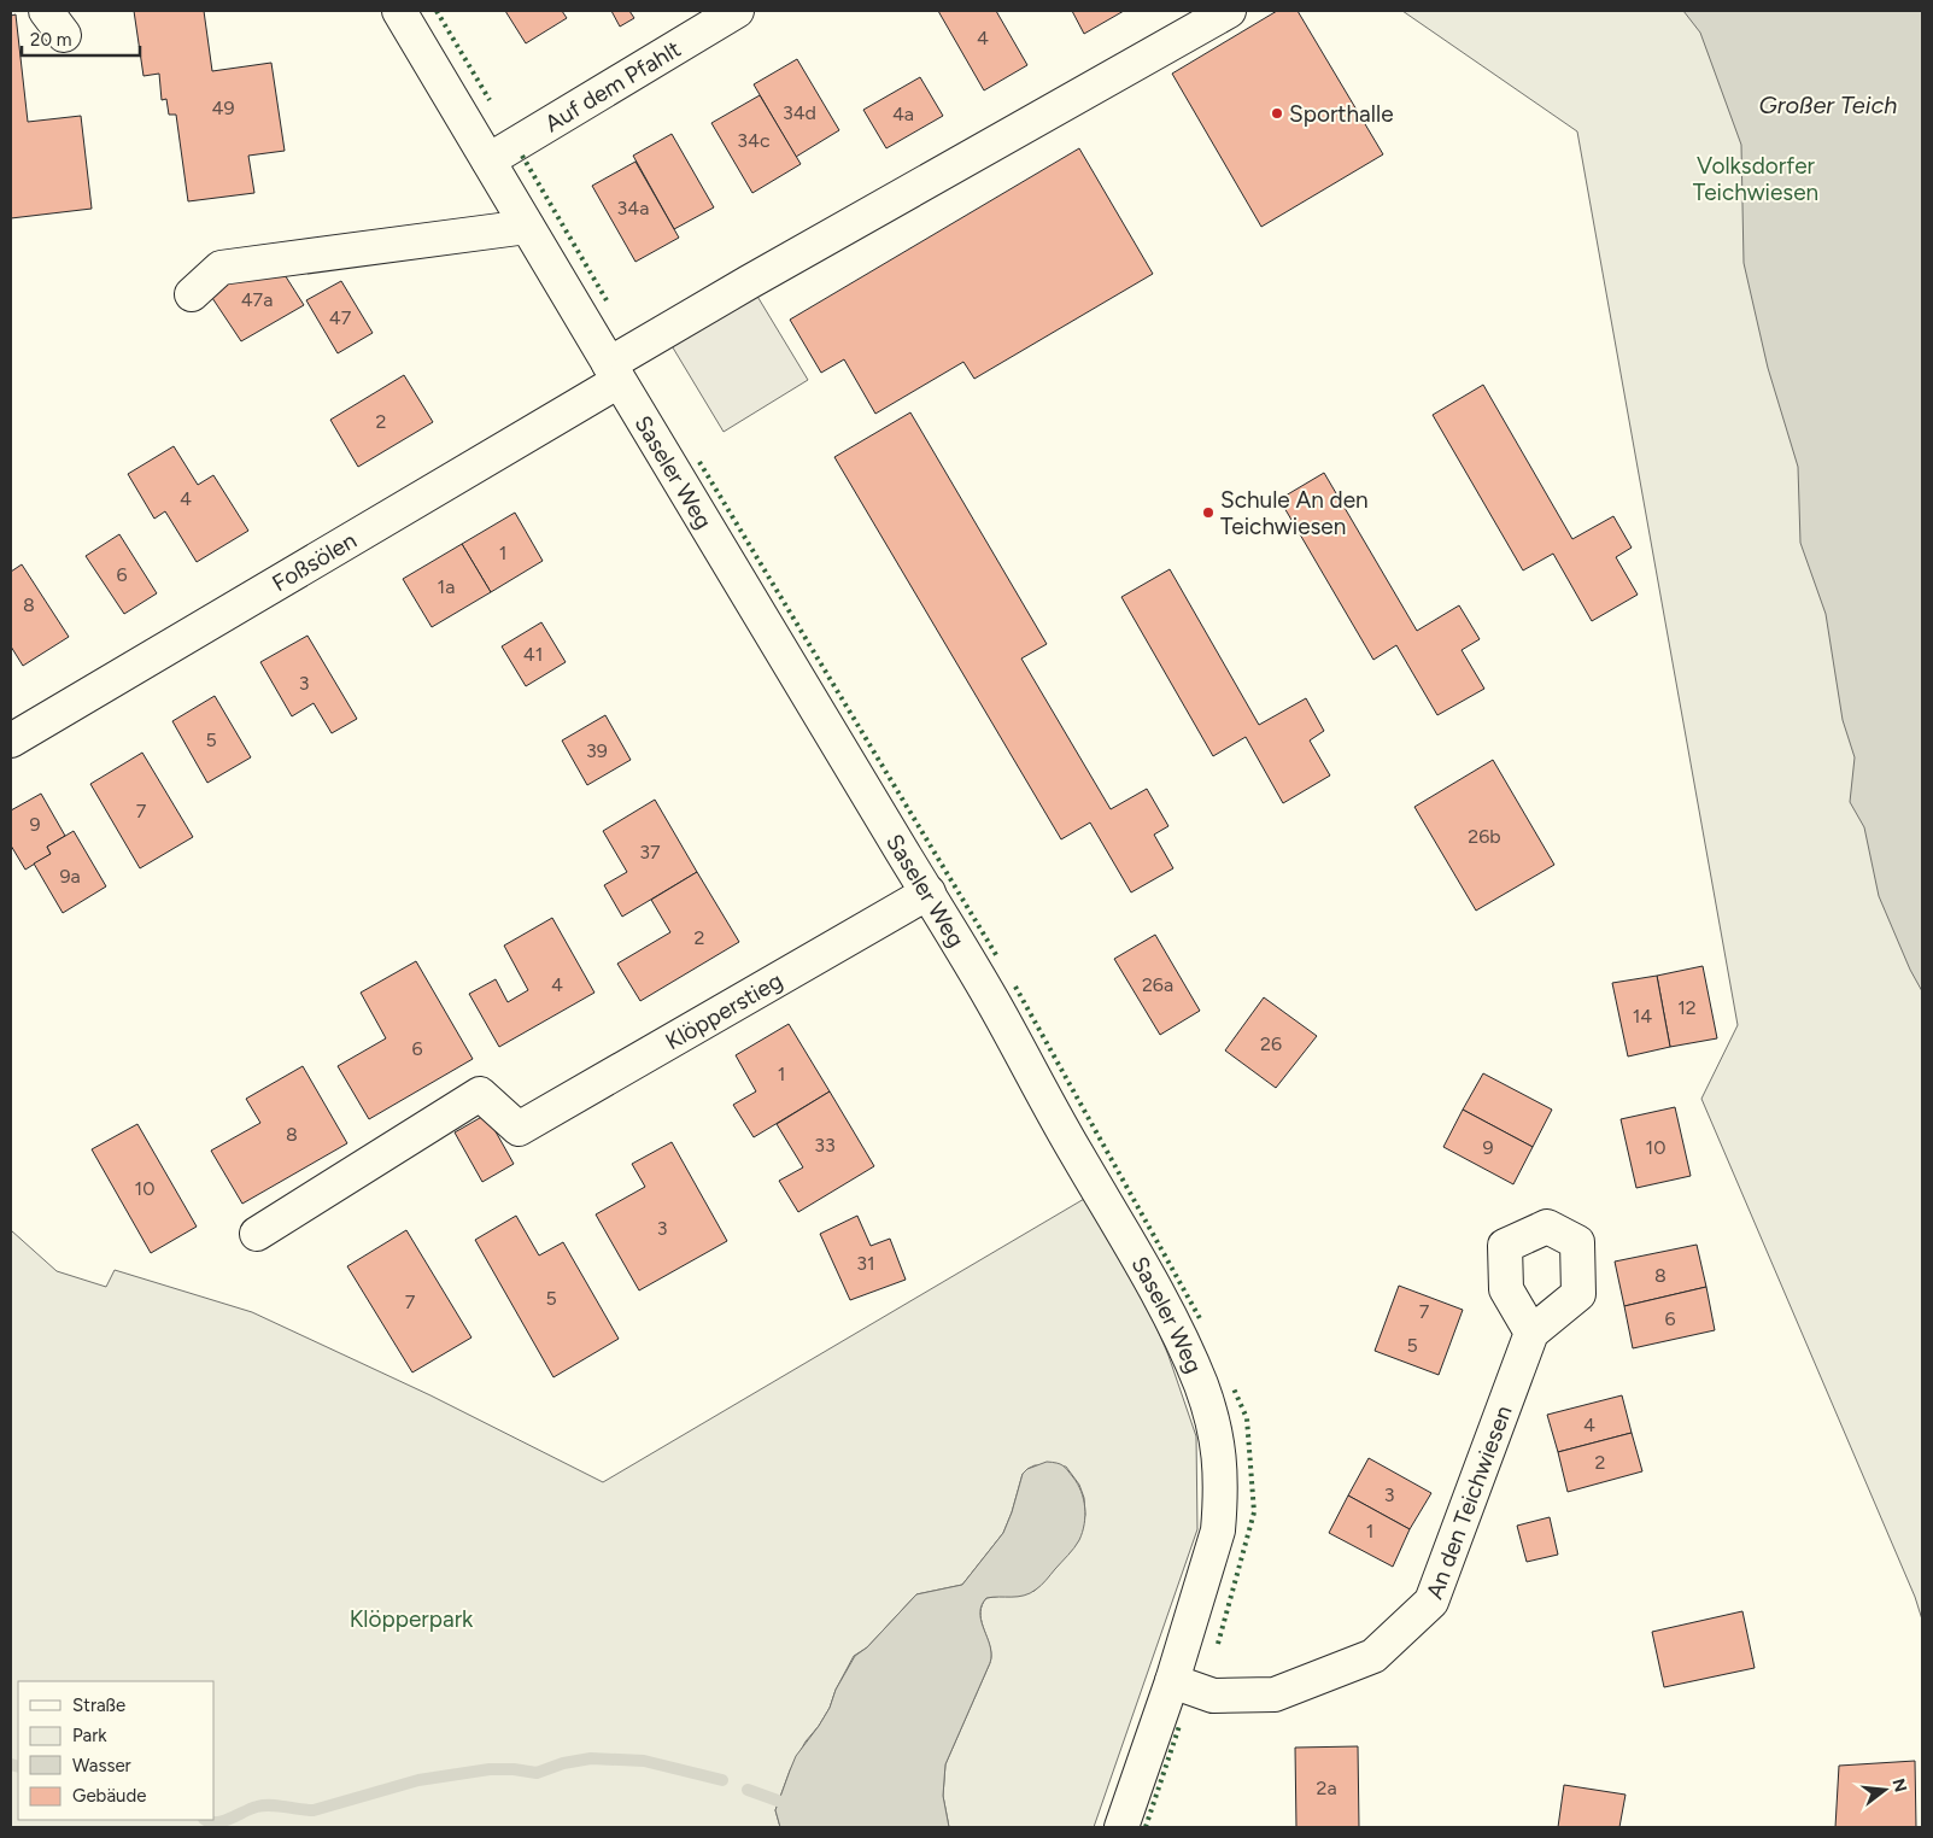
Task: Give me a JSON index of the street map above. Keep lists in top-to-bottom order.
{
  "streets": {
    "street": [
      "Auf dem Pfahlt",
      "Saseler Weg",
      "Foßsölen",
      "Klöpperstieg",
      "An den Teichwiesen"
    ]
  },
  "crossings": [
    ["Auf dem Pfahlt", "Saseler Weg"],
    ["Saseler Weg", "Foßsölen"],
    ["Saseler Weg", "Klöpperstieg"],
    ["Saseler Weg", "An den Teichwiesen"]
  ],
  "water": ["Großer Teich"],
  "parks": ["Volksdorfer Teichwiesen", "Klöpperpark"],
  "places": ["Sporthalle", "Schule An den Teichwiesen"],
  "house_numbers": [
    "4",
    "49",
    "34d",
    "4a",
    "34c",
    "34a",
    "47a",
    "47",
    "2",
    "4",
    "1",
    "6",
    "1a",
    "8",
    "41",
    "3",
    "5",
    "39",
    "7",
    "9",
    "26b",
    "37",
    "9a",
    "2",
    "4",
    "26a",
    "12",
    "14",
    "26",
    "6",
    "1",
    "8",
    "33",
    "9",
    "10",
    "10",
    "3",
    "31",
    "8",
    "5",
    "7",
    "7",
    "6",
    "5",
    "4",
    "2",
    "3",
    "1",
    "2a"
  ],
  "legend": [
    "Straße",
    "Park",
    "Wasser",
    "Gebäude"
  ],
  "scale_bar": "20 m",
  "north": "right"
}
